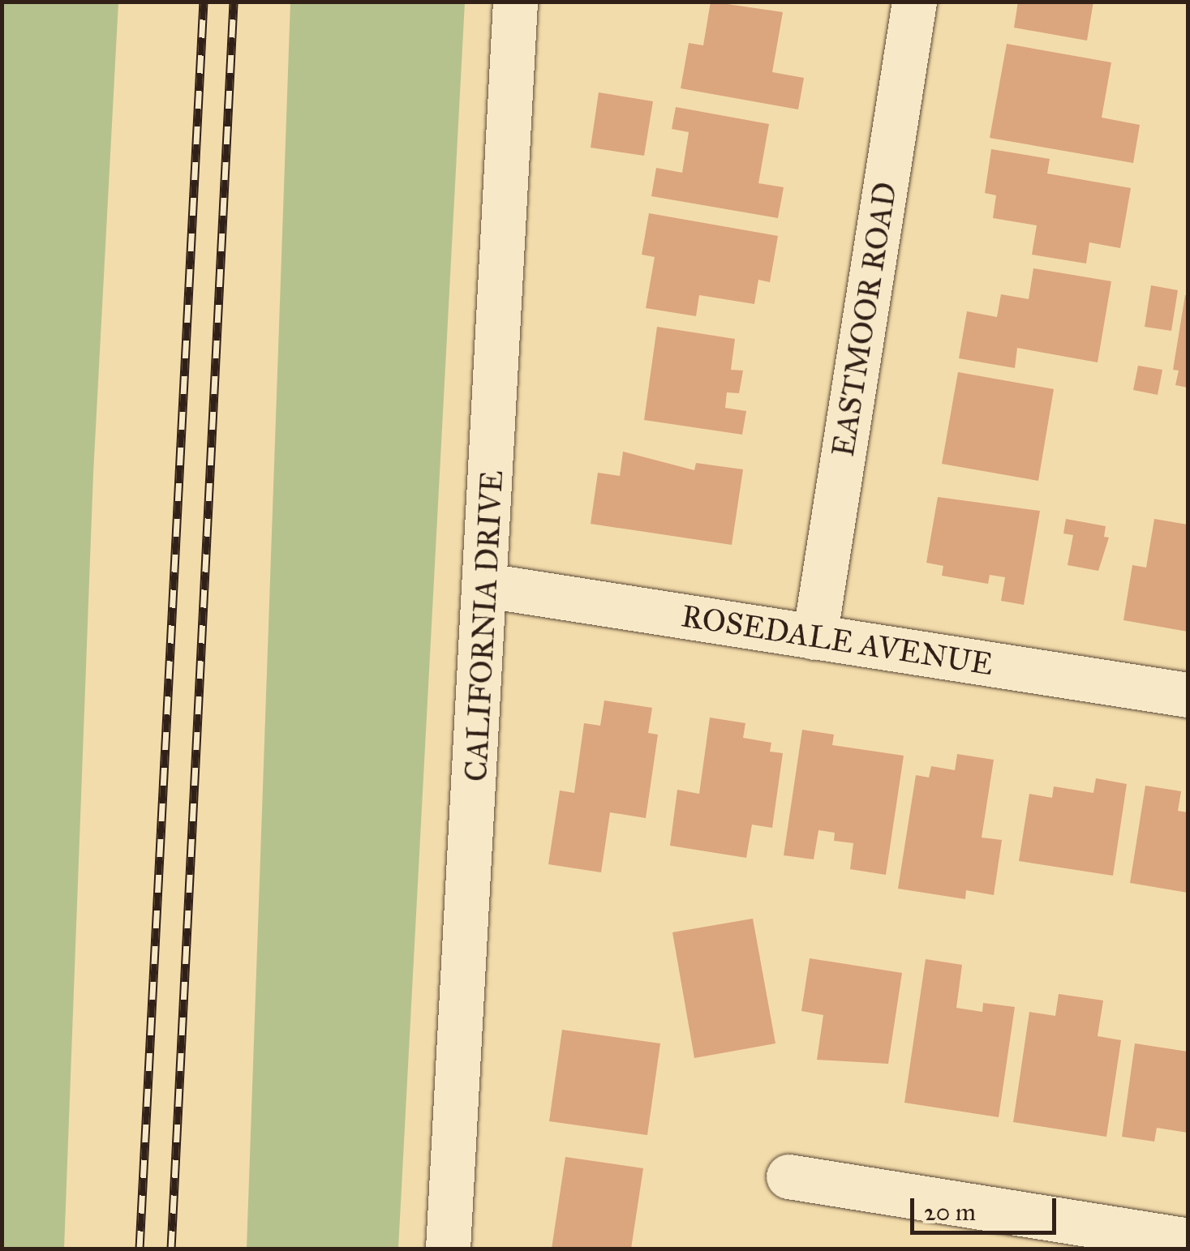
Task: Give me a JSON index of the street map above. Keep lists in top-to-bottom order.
{
  "streets": {
    "street": ["EASTMOOR ROAD", "CALIFORNIA DRIVE", "ROSEDALE AVENUE"]
  },
  "crossings": [
    ["EASTMOOR ROAD", "ROSEDALE AVENUE"],
    ["CALIFORNIA DRIVE", "ROSEDALE AVENUE"]
  ],
  "scale_bar": "20 m"
}
